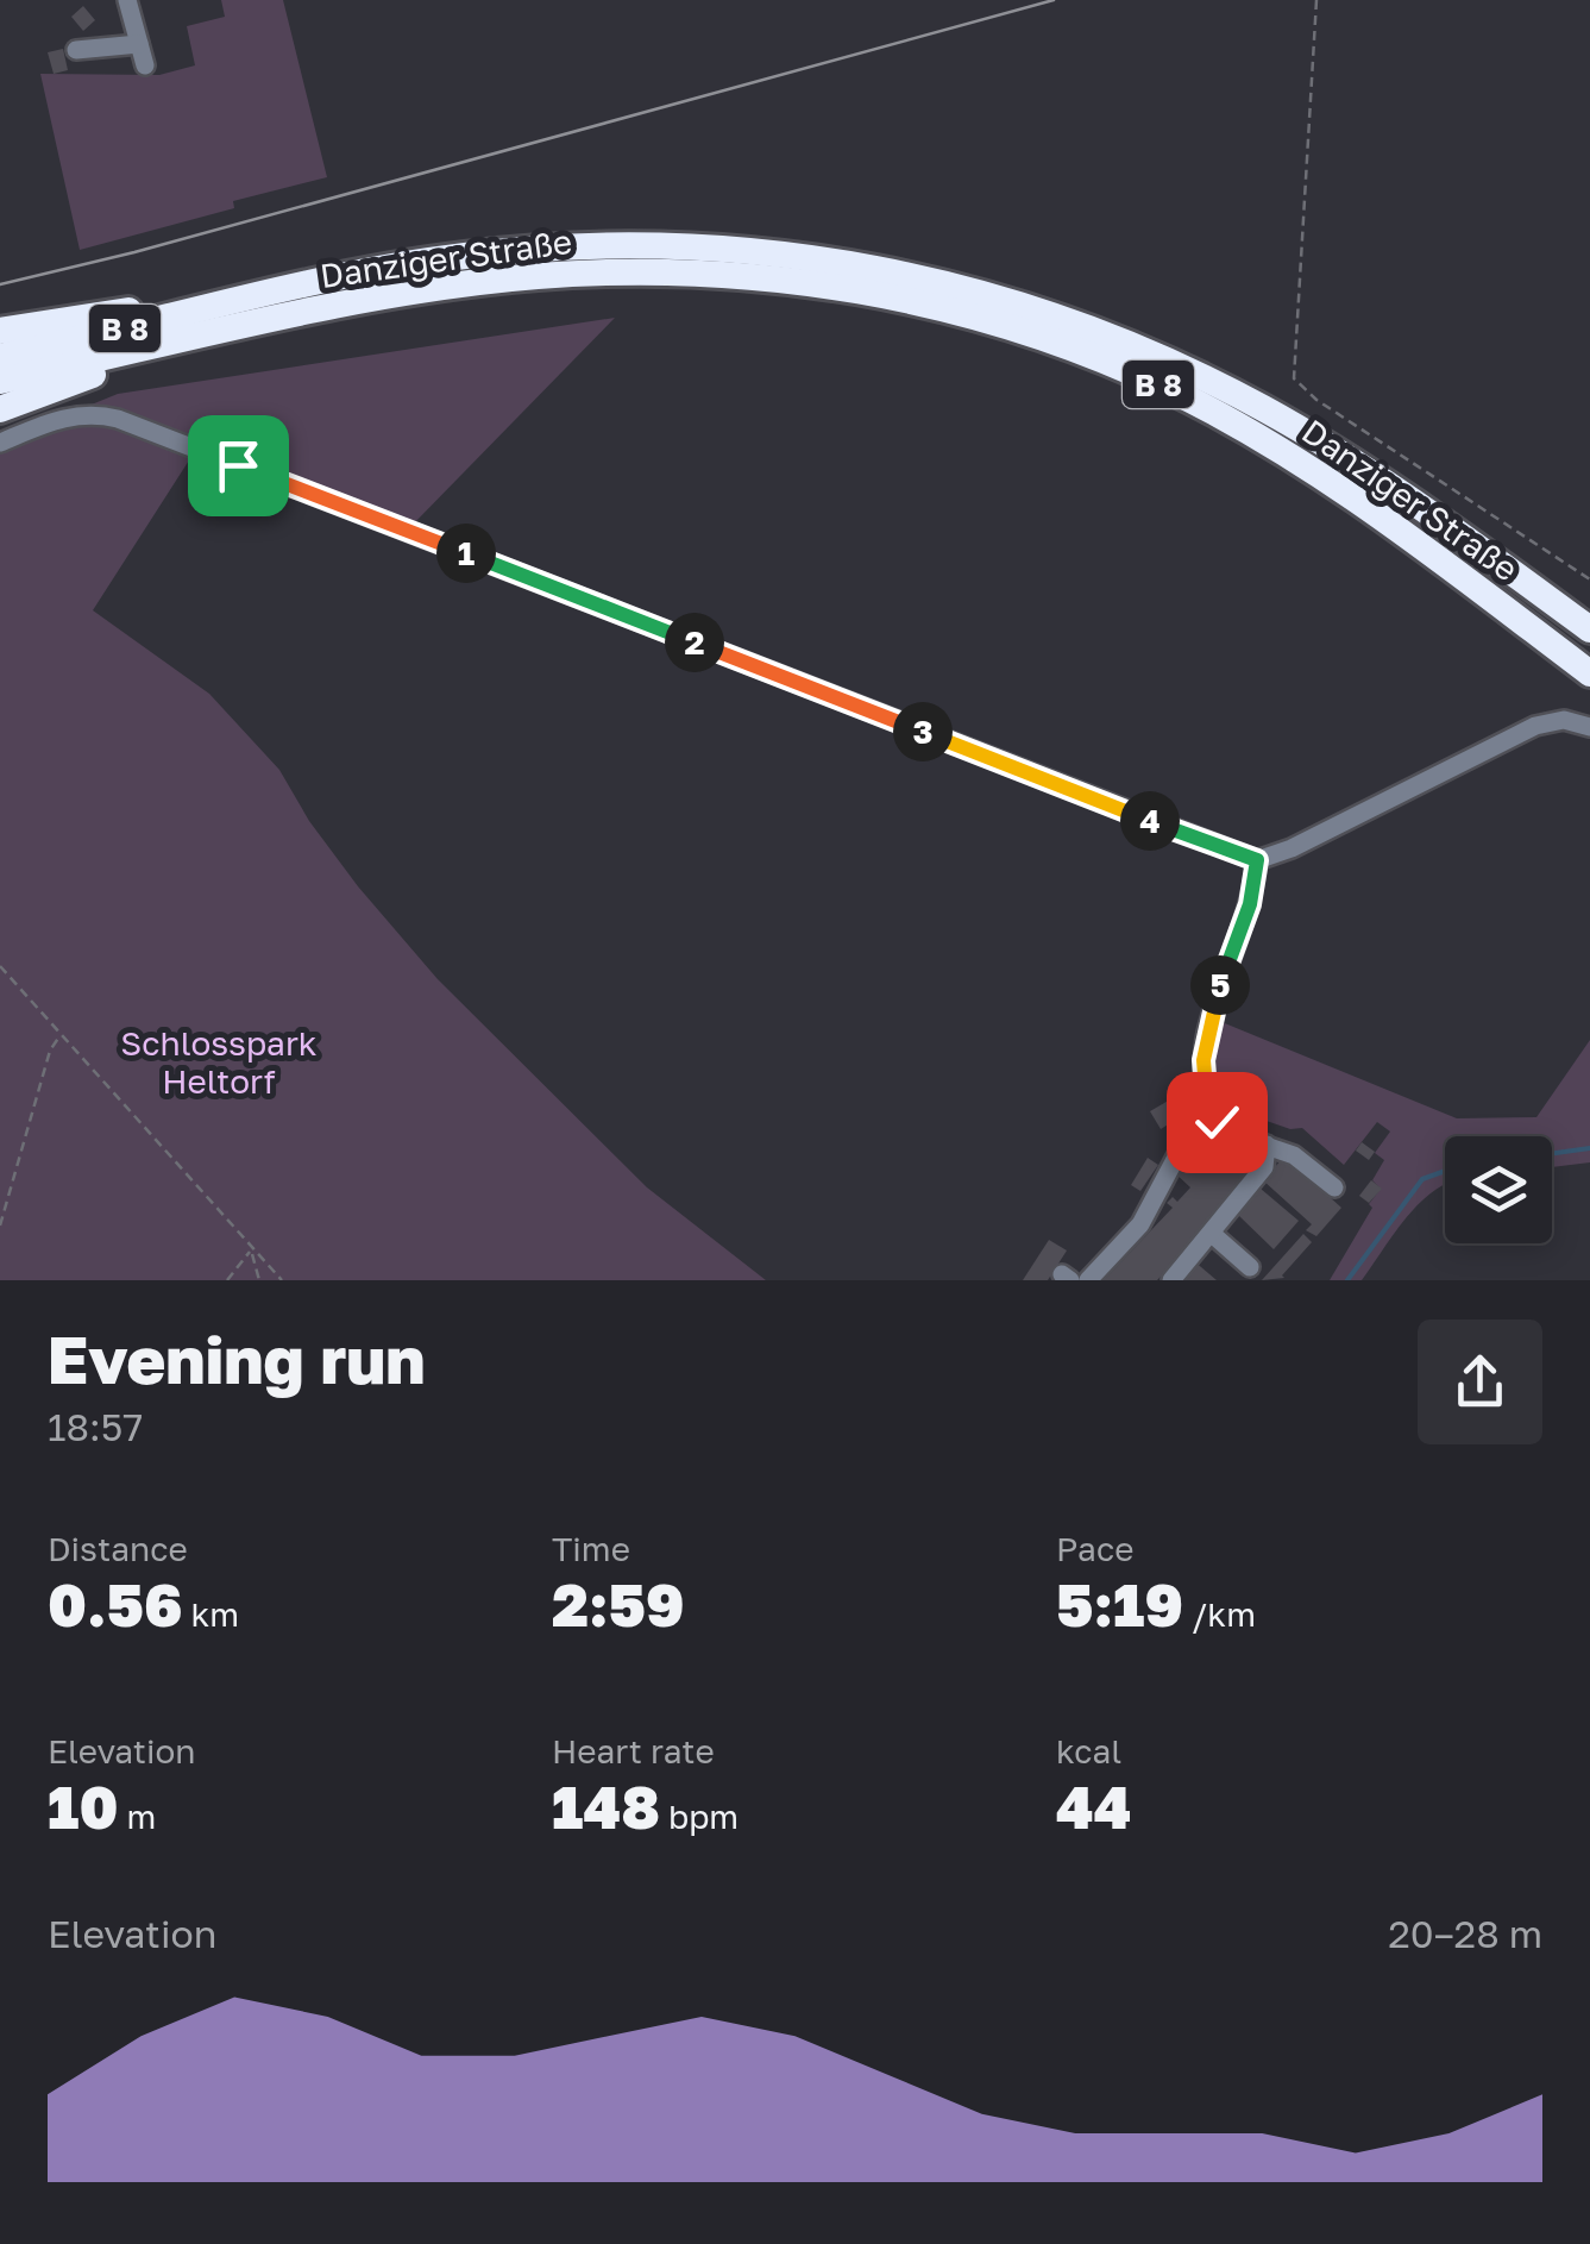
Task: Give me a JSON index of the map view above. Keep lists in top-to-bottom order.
{
  "streets": {
    "highway": ["Danziger Straße", "B 8"]
  },
  "parks": ["Schlosspark Heltorf"],
  "page": {
    "pins": [
      "1",
      "2",
      "3",
      "4",
      "5"
    ],
    "heading": ["Evening run", "18:57"],
    "stats": [
      ["Distance", "0.56 km"],
      ["Time", "2:59"],
      ["Pace", "5:19 /km"],
      ["Elevation", "10 m"],
      ["Heart rate", "148 bpm"],
      ["kcal", "44"]
    ],
    "chart": ["Elevation", "20–28 m"]
  }
}
